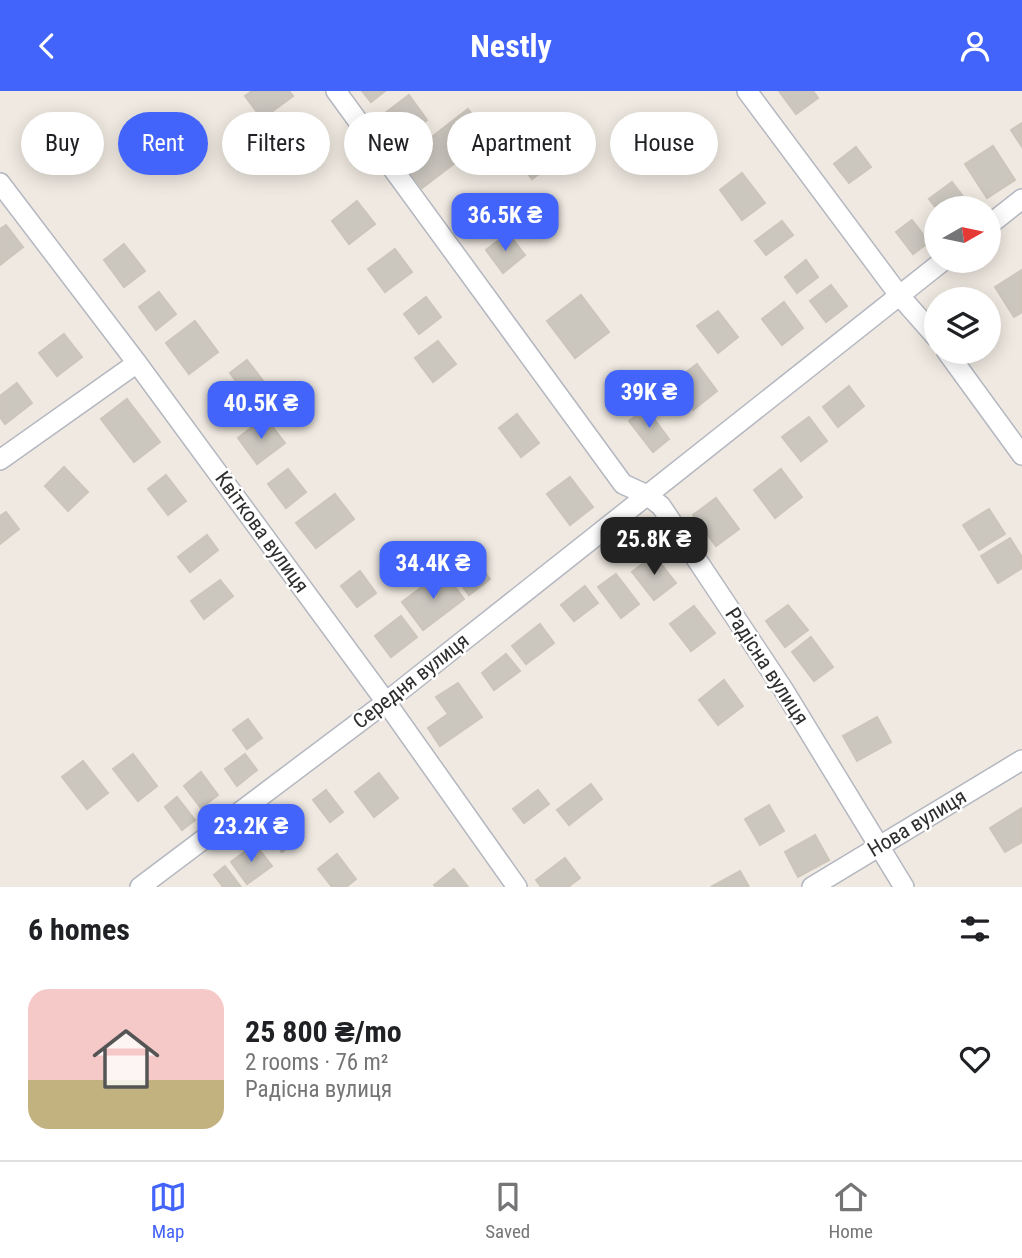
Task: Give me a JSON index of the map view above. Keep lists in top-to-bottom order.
{
  "streets": {
    "street": [
      "Квіткова вулиця",
      "Радісна вулиця",
      "Середня вулиця",
      "Нова вулиця"
    ]
  },
  "crossings": [
    ["Квіткова вулиця", "Середня вулиця"],
    ["Радісна вулиця", "Середня вулиця"],
    ["Радісна вулиця", "Нова вулиця"]
  ],
  "north": "right",
  "page": {
    "header": "Nestly",
    "chip": [
      "Buy",
      "Rent",
      "Filters",
      "New",
      "Apartment",
      "House"
    ],
    "price": [
      "36.5K ₴",
      "39K ₴",
      "40.5K ₴",
      "25.8K ₴",
      "34.4K ₴",
      "23.2K ₴"
    ],
    "heading": "6 homes",
    "list": [
      {
        "name": "25 800 ₴/mo",
        "note": "2 rooms · 76 m² · Радісна вулиця"
      }
    ],
    "tabs": ["Map", "Saved", "Home"]
  }
}
